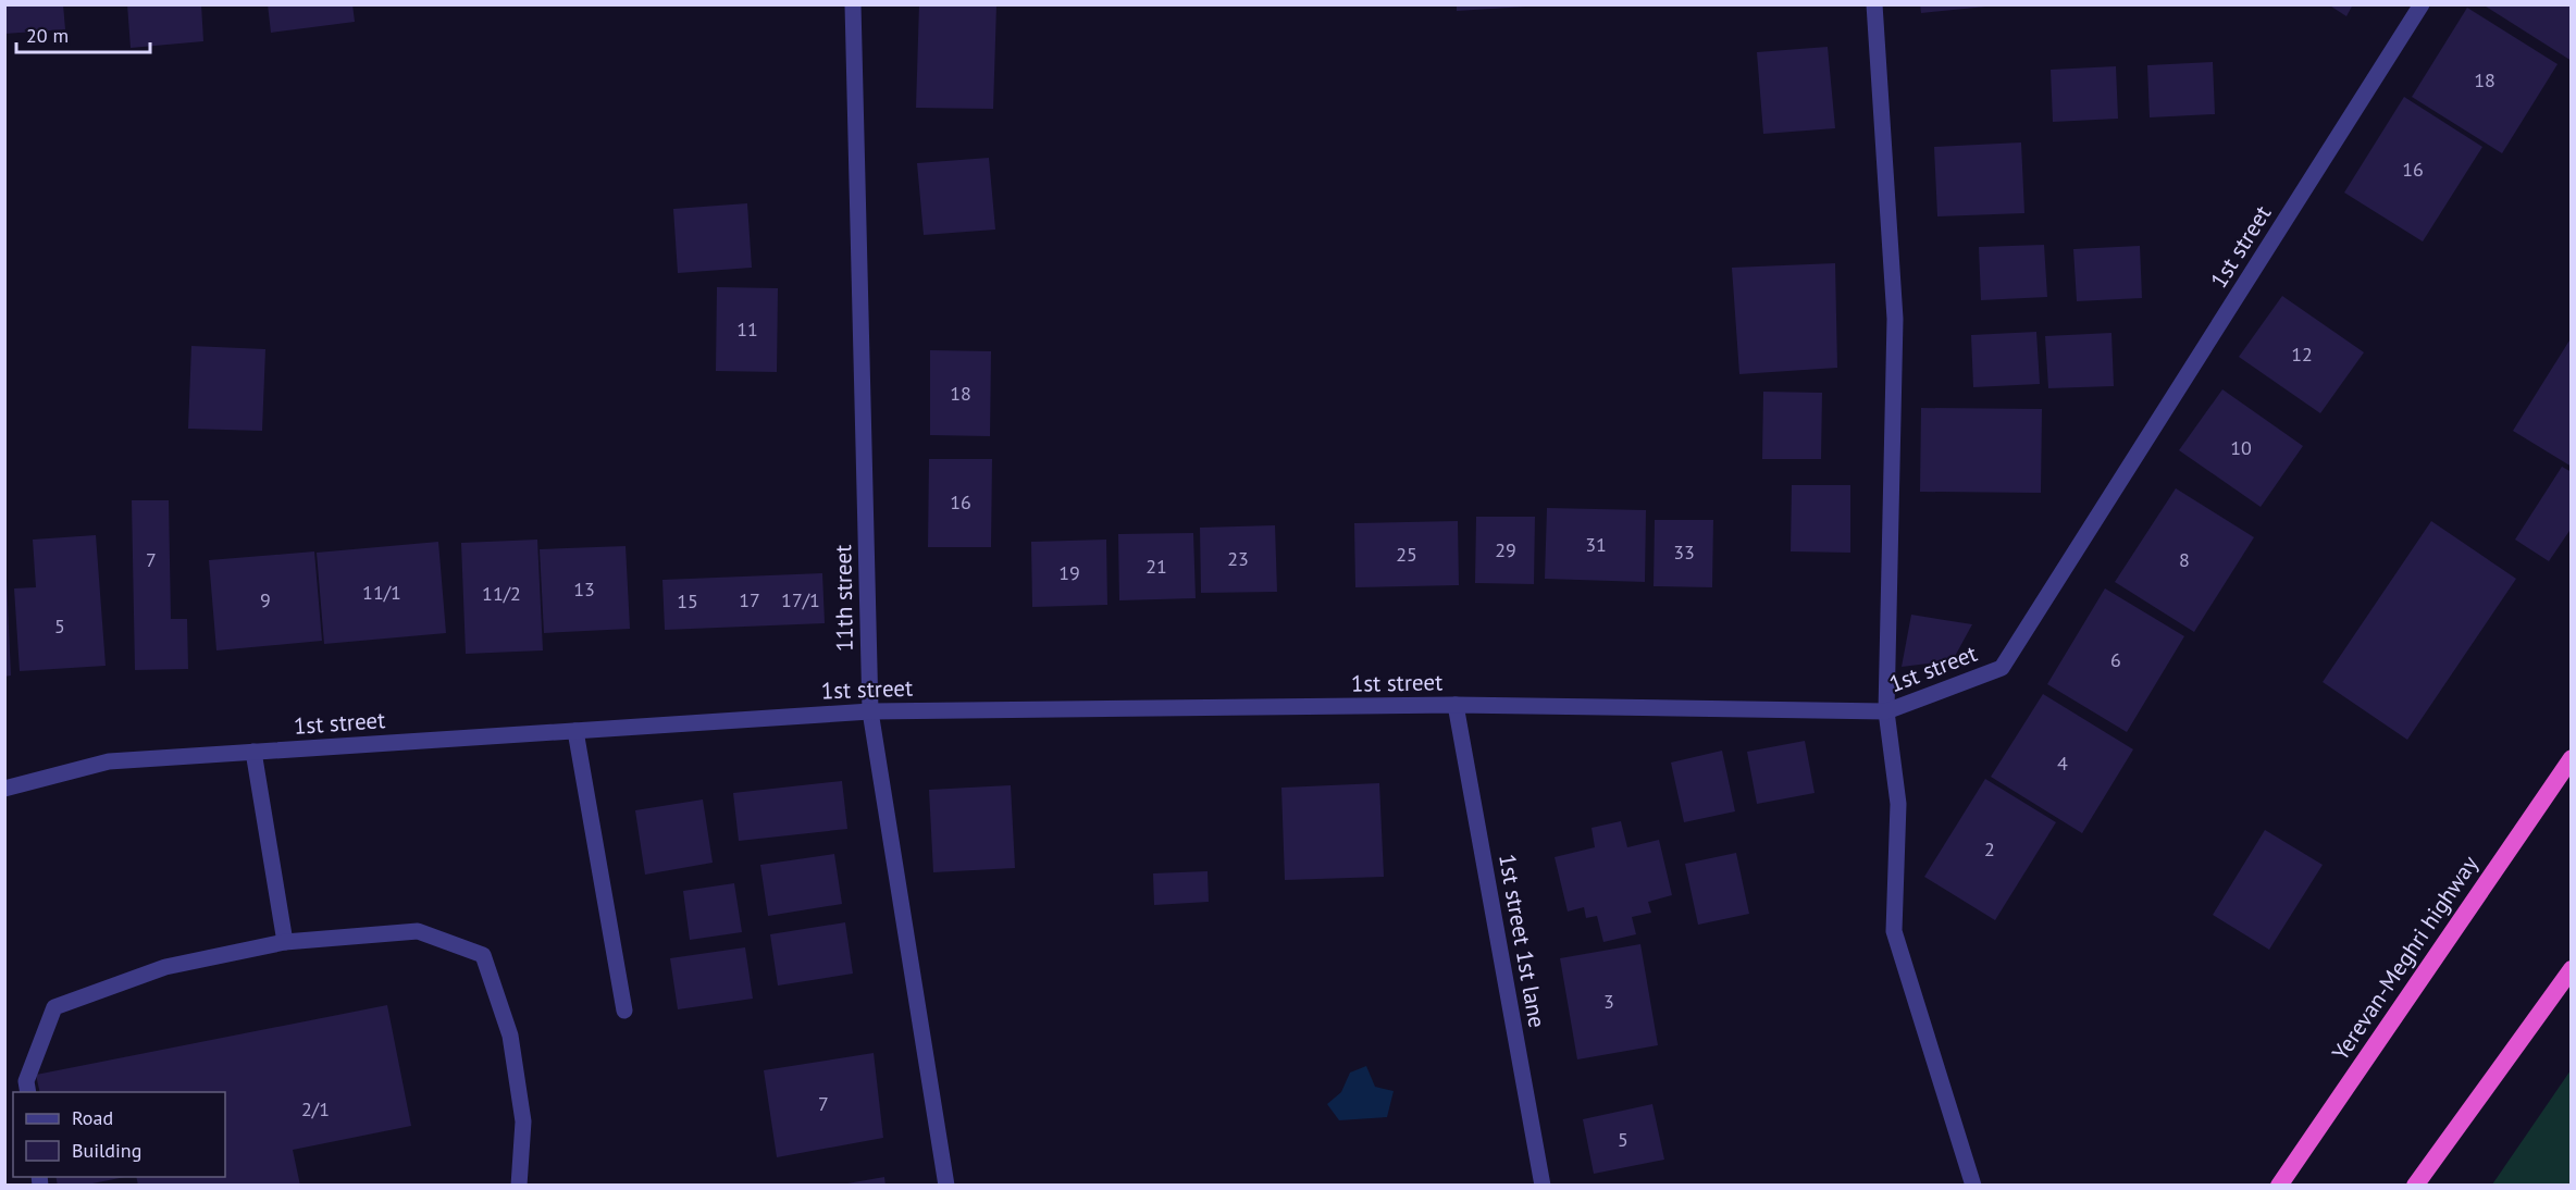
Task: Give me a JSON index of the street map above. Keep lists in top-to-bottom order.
{
  "streets": {
    "highway": ["Yerevan-Meghri highway"],
    "street": ["1st street", "11th street", "1st street 1st lane"]
  },
  "crossings": [
    ["1st street", "11th street"],
    ["1st street", "1st street 1st lane"]
  ],
  "house_numbers": [
    "18",
    "16",
    "11",
    "12",
    "18",
    "10",
    "16",
    "31",
    "29",
    "33",
    "25",
    "23",
    "7",
    "8",
    "21",
    "19",
    "13",
    "11/1",
    "11/2",
    "9",
    "17",
    "17/1",
    "15",
    "5",
    "6",
    "4",
    "2",
    "3",
    "7",
    "2/1",
    "5"
  ],
  "legend": ["Road", "Building"],
  "scale_bar": "20 m"
}
